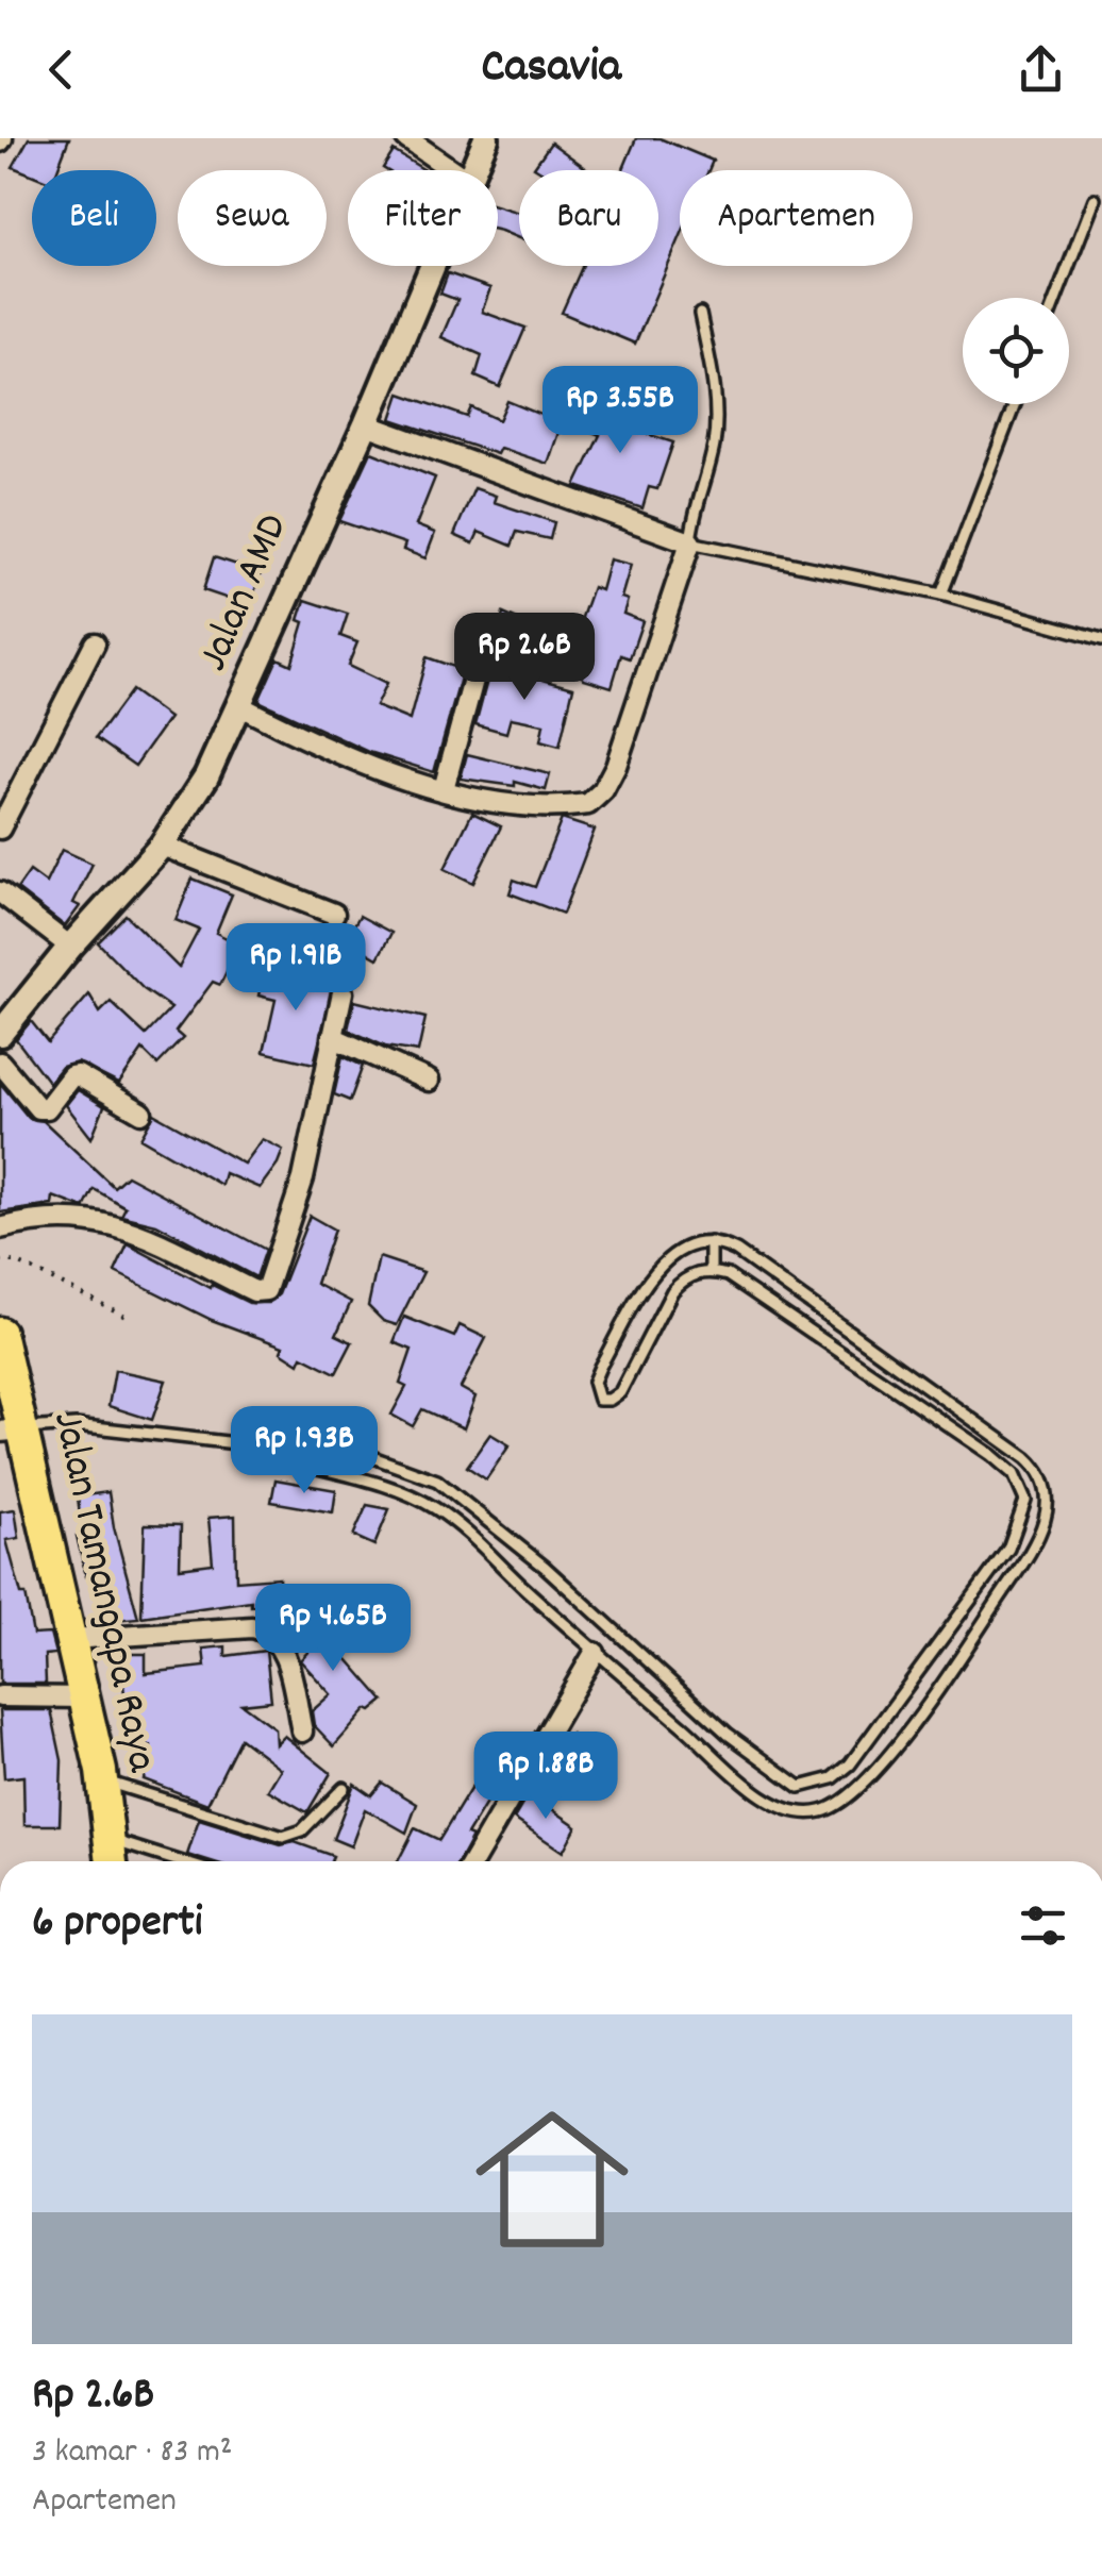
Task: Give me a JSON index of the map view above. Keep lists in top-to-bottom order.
{
  "streets": {
    "main road": ["Jalan Tamangapa Raya"],
    "street": ["Jalan AMD"]
  },
  "page": {
    "header": "Casavia",
    "chip": [
      "Beli",
      "Sewa",
      "Filter",
      "Baru",
      "Apartemen"
    ],
    "price": [
      "Rp 3.55B",
      "Rp 2.6B",
      "Rp 1.91B",
      "Rp 1.93B",
      "Rp 4.65B",
      "Rp 1.88B"
    ],
    "heading": "6 properti",
    "list": [
      {
        "name": "Rp 2.6B",
        "note": "3 kamar · 83 m² · Apartemen"
      }
    ]
  }
}
